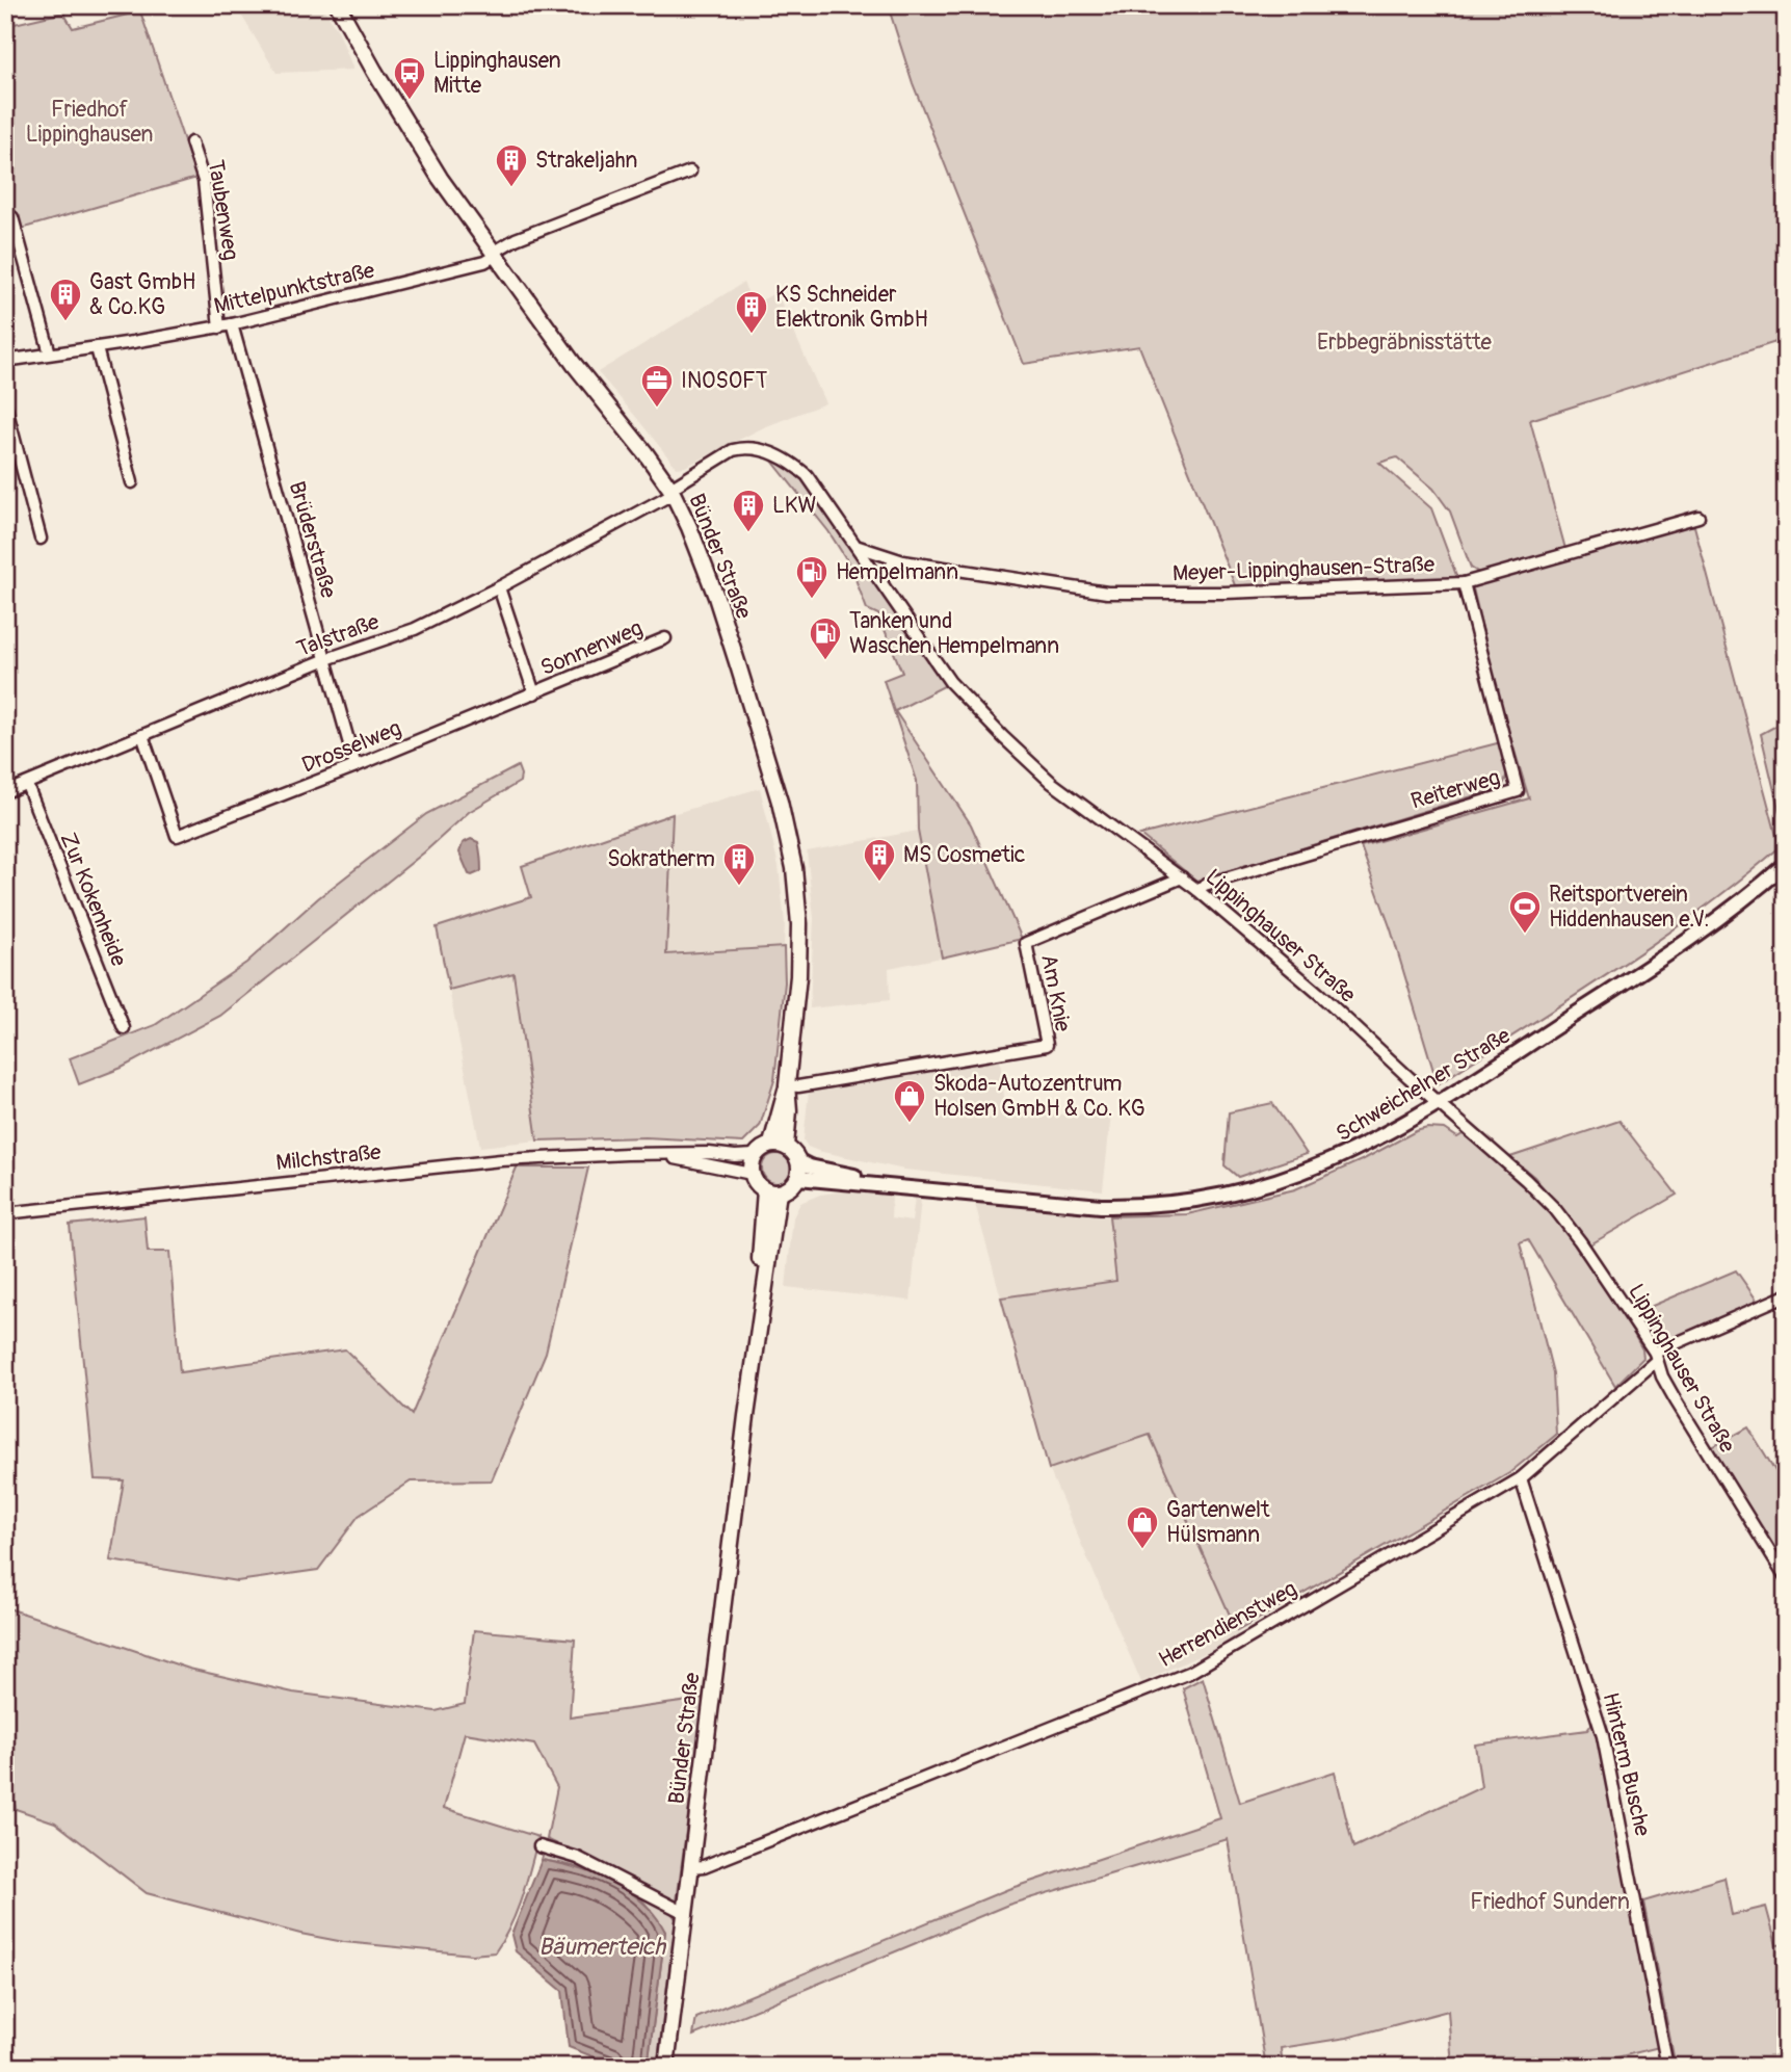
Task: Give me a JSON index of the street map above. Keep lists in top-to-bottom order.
{
  "streets": {
    "main road": ["Bünder Straße"],
    "street": [
      "Taubenweg",
      "Mittelpunktstraße",
      "Brüderstraße",
      "Meyer-Lippinghausen-Straße",
      "Talstraße",
      "Sonnenweg",
      "Drosselweg",
      "Reiterweg",
      "Zur Kokenheide",
      "Lippinghauser Straße",
      "Am Knie",
      "Schweichelner Straße",
      "Milchstraße",
      "Herrendienstweg",
      "Hinterm Busche"
    ]
  },
  "crossings": [
    ["Taubenweg", "Mittelpunktstraße"],
    ["Mittelpunktstraße", "Brüderstraße"],
    ["Mittelpunktstraße", "Bünder Straße"],
    ["Brüderstraße", "Talstraße"],
    ["Brüderstraße", "Drosselweg"],
    ["Bünder Straße", "Talstraße"],
    ["Bünder Straße", "Lippinghauser Straße"],
    ["Bünder Straße", "Am Knie"],
    ["Bünder Straße", "Schweichelner Straße"],
    ["Bünder Straße", "Milchstraße"],
    ["Bünder Straße", "Herrendienstweg"],
    ["Meyer-Lippinghausen-Straße", "Reiterweg"],
    ["Meyer-Lippinghausen-Straße", "Lippinghauser Straße"],
    ["Talstraße", "Drosselweg"],
    ["Talstraße", "Zur Kokenheide"],
    ["Talstraße", "Lippinghauser Straße"],
    ["Sonnenweg", "Drosselweg"],
    ["Reiterweg", "Lippinghauser Straße"],
    ["Lippinghauser Straße", "Am Knie"],
    ["Lippinghauser Straße", "Schweichelner Straße"],
    ["Lippinghauser Straße", "Herrendienstweg"],
    ["Schweichelner Straße", "Milchstraße"],
    ["Herrendienstweg", "Hinterm Busche"]
  ],
  "water": ["Bäumerteich"],
  "parks": ["Friedhof Lippinghausen", "Erbbegräbnisstätte", "Friedhof Sundern"],
  "places": {
    "bus stop": ["Lippinghausen Mitte"],
    "building": [
      "Strakeljahn",
      "Gast GmbH & Co.KG",
      "KS Schneider Elektronik GmbH",
      "LKW",
      "MS Cosmetic",
      "Sokratherm"
    ],
    "office": ["INOSOFT"],
    "fuel station": ["Hempelmann", "Tanken und Waschen Hempelmann"],
    "sports": ["Reitsportverein Hiddenhausen e.V."],
    "shop": ["Skoda-Autozentrum Holsen GmbH & Co. KG", "Gartenwelt Hülsmann"]
  }
}
